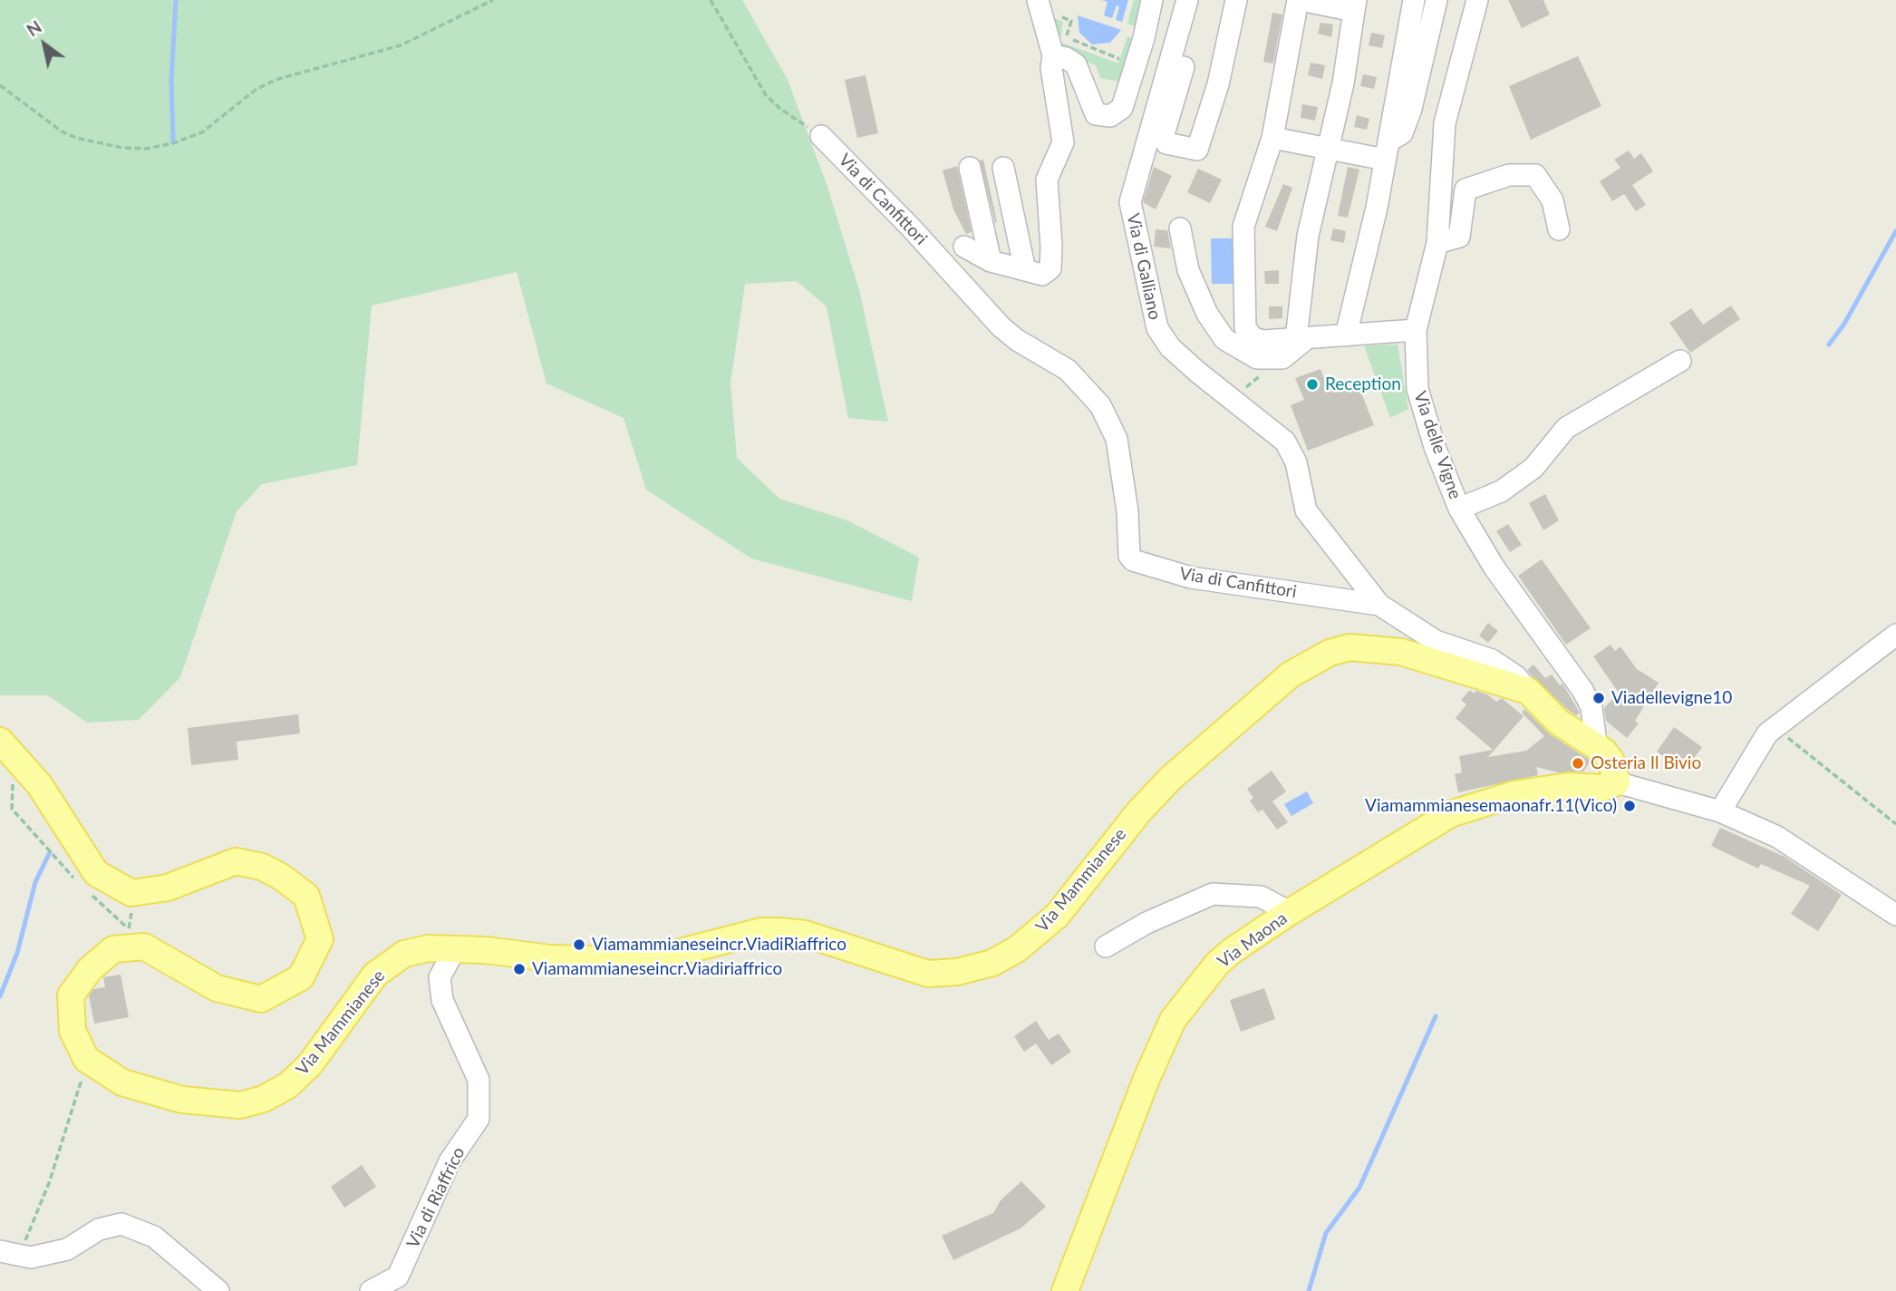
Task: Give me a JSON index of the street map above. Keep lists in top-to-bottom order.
{
  "streets": {
    "main road": ["Via Mammianese", "Via Maona"],
    "street": [
      "Via di Canfittori",
      "Via di Galliano",
      "Via delle Vigne",
      "Via di Riaffrico"
    ]
  },
  "crossings": [
    ["Via di Canfittori", "Via di Galliano"],
    ["Via di Canfittori", "Via Mammianese"],
    ["Via delle Vigne", "Via Mammianese"],
    ["Via Mammianese", "Via Maona"],
    ["Via Mammianese", "Via di Riaffrico"]
  ],
  "places": [
    "Reception",
    "Viadellevigne10",
    "Osteria Il Bivio",
    "Viamammianesemaonafr.11(Vico)",
    "Viamammianeseincr.ViadiRiaffrico",
    "Viamammianeseincr.Viadiriaffrico"
  ],
  "north": "top left"
}
